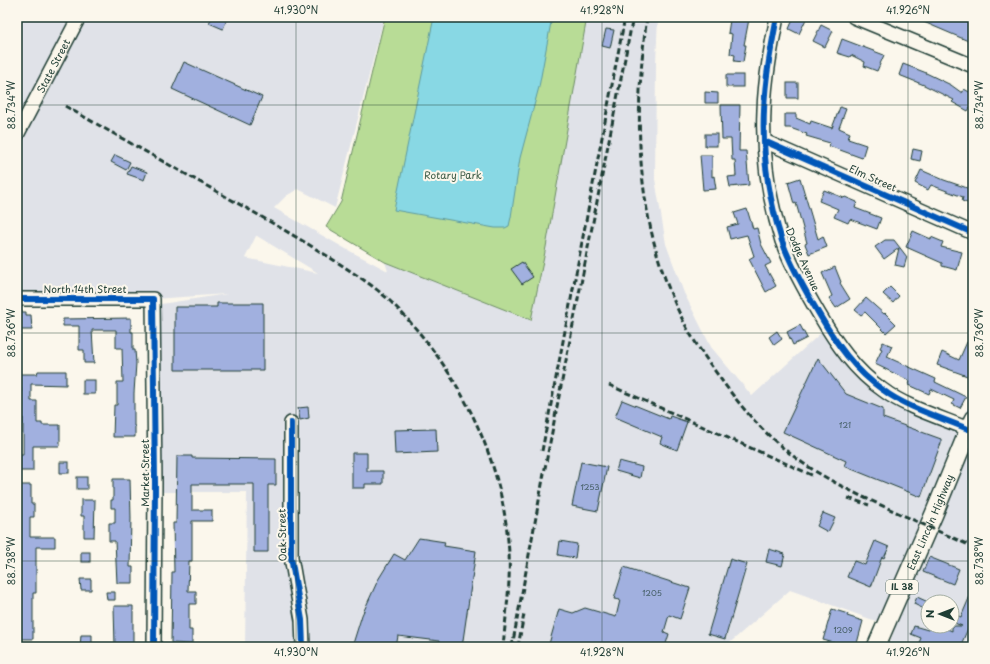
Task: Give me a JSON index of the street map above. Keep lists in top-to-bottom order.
{
  "streets": {
    "main road": ["East Lincoln Highway", "IL 38"],
    "street": [
      "State Street",
      "Elm Street",
      "Dodge Avenue",
      "North 14th Street",
      "Market Street",
      "Oak Street"
    ]
  },
  "crossings": [
    ["Elm Street", "Dodge Avenue"],
    ["Dodge Avenue", "East Lincoln Highway"],
    ["North 14th Street", "Market Street"]
  ],
  "parks": ["Rotary Park"],
  "house_numbers": [
    "121",
    "1253",
    "1205",
    "1209"
  ],
  "north": "left",
  "coordinates": [
    "41.930°N",
    "41.928°N",
    "41.926°N",
    "88.734°W",
    "88.736°W",
    "88.738°W"
  ]
}
